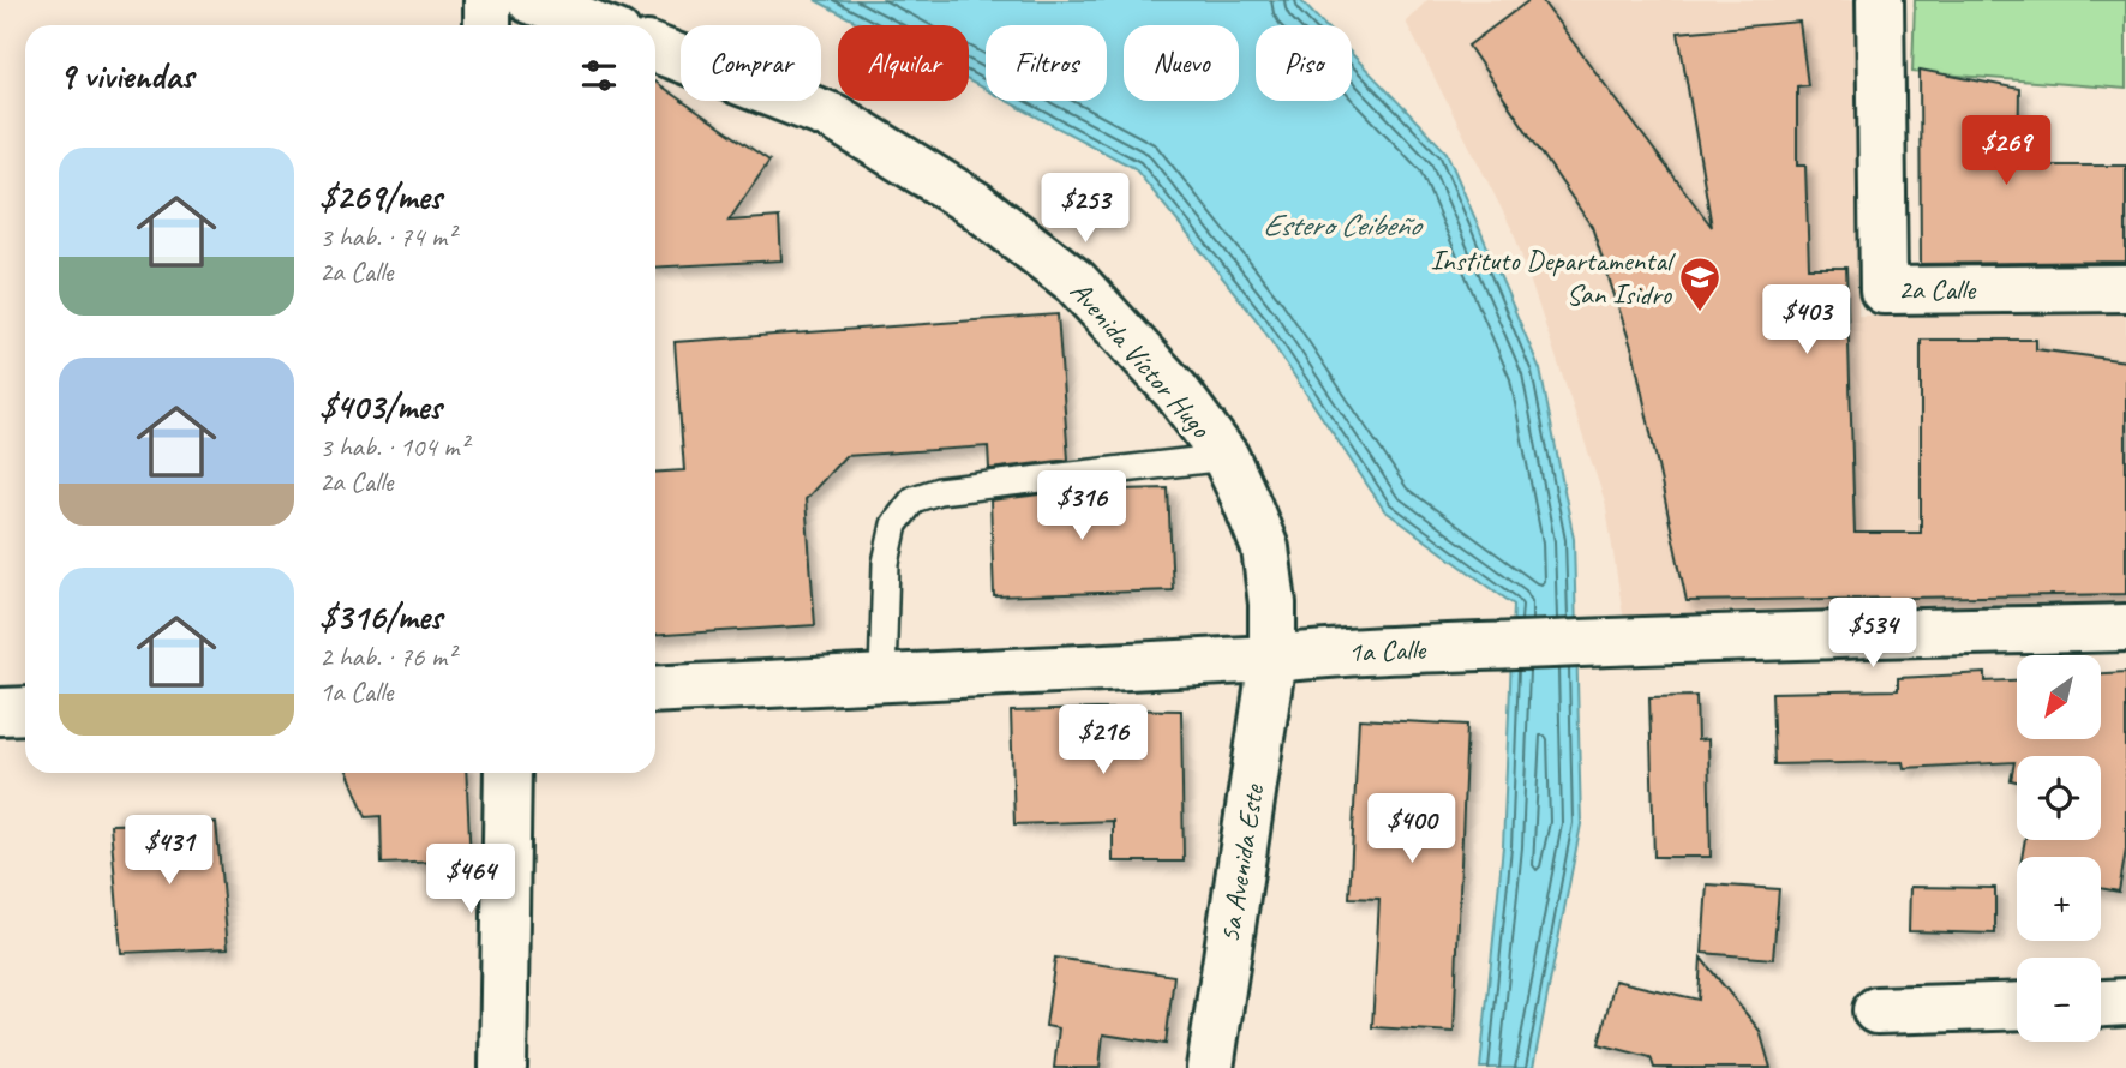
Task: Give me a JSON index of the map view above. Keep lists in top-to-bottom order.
{
  "streets": {
    "street": [
      "2a Calle",
      "Avenida Víctor Hugo",
      "1a Calle",
      "5a Avenida Este"
    ]
  },
  "crossings": [
    ["Avenida Víctor Hugo", "1a Calle"],
    ["Avenida Víctor Hugo", "5a Avenida Este"],
    ["1a Calle", "5a Avenida Este"]
  ],
  "water": ["Estero Ceibeño"],
  "places": {
    "school or university": ["Instituto Departamental San Isidro"]
  },
  "north": "bottom left",
  "page": {
    "chip": [
      "Comprar",
      "Alquilar",
      "Filtros",
      "Nuevo",
      "Piso"
    ],
    "heading": "9 viviendas",
    "price": [
      "$269",
      "$253",
      "$403",
      "$316",
      "$534",
      "$216",
      "$400",
      "$431",
      "$464"
    ],
    "list": [
      {
        "name": "$269/mes",
        "note": "3 hab. · 74 m² · 2a Calle"
      },
      {
        "name": "$403/mes",
        "note": "3 hab. · 104 m² · 2a Calle"
      },
      {
        "name": "$316/mes",
        "note": "2 hab. · 76 m² · 1a Calle"
      }
    ],
    "map_buttons": ["+", "−"]
  }
}
